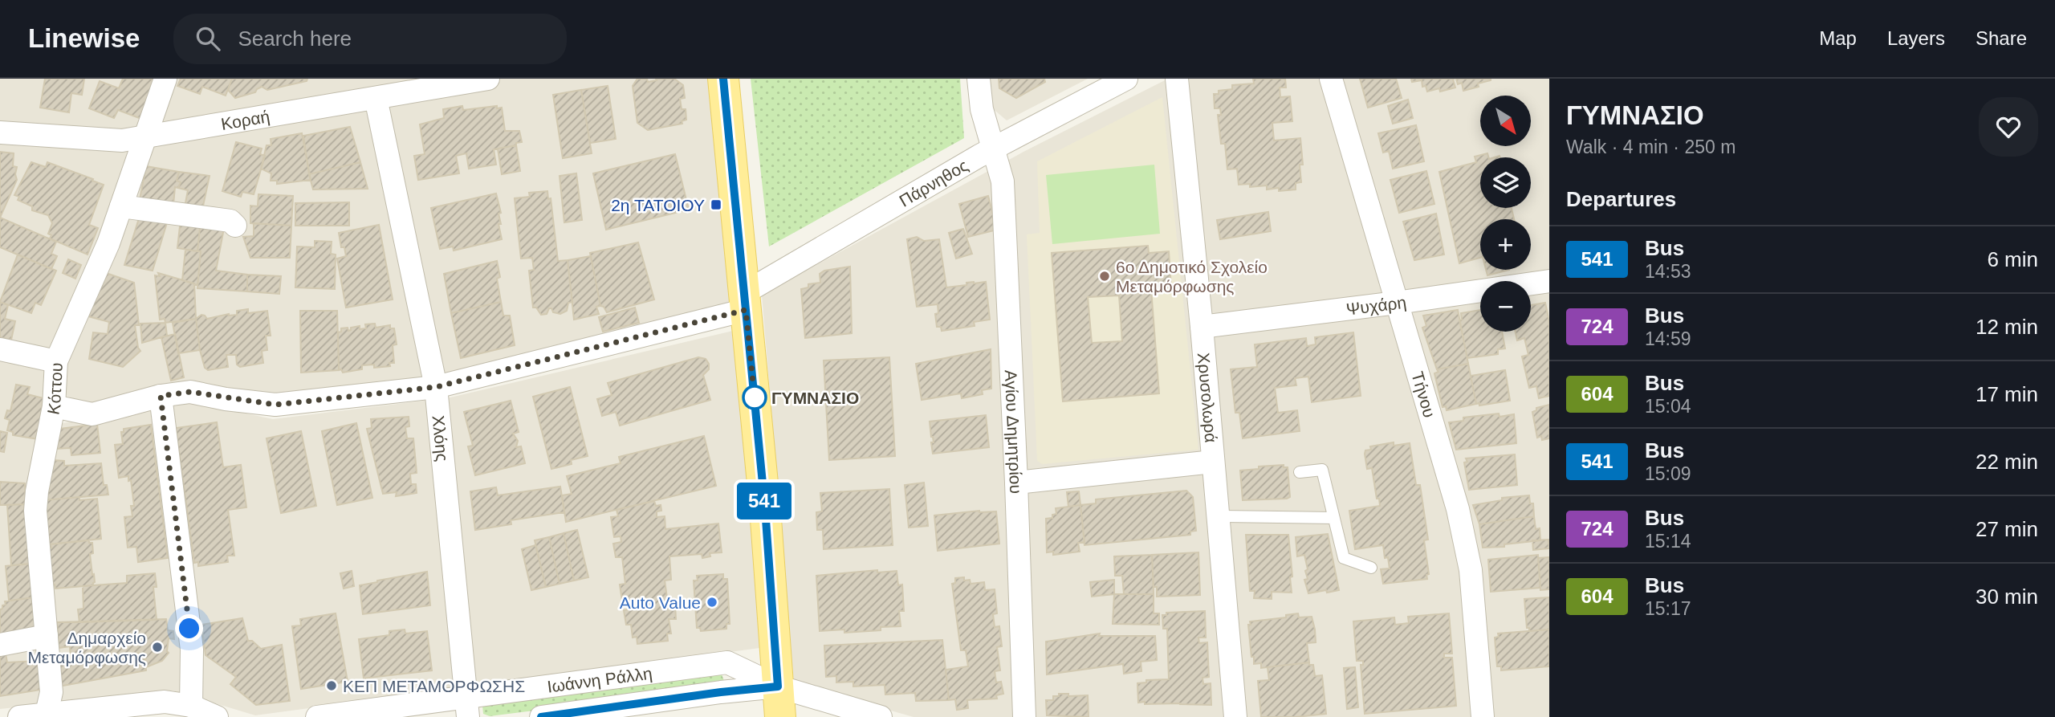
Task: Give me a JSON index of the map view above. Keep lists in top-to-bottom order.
{
  "streets": {
    "street": [
      "Κοραή",
      "Πάρνηθος",
      "Ψυχάρη",
      "Κόττου",
      "Τήνου",
      "Χρυσολωρά",
      "Αγίου Δημητρίου",
      "Χλόης",
      "Ιωάννη Ράλλη"
    ]
  },
  "crossings": [
    ["Κοραή", "Κόττου"],
    ["Κοραή", "Χλόης"],
    ["Πάρνηθος", "Κόττου"],
    ["Πάρνηθος", "Αγίου Δημητρίου"],
    ["Πάρνηθος", "Χλόης"],
    ["Ψυχάρη", "Τήνου"],
    ["Ψυχάρη", "Χρυσολωρά"],
    ["Χλόης", "Ιωάννη Ράλλη"]
  ],
  "places": {
    "transit": ["2η ΤΑΤΟΙΟΥ"],
    "other": [
      "6ο Δημοτικό Σχολείο Μεταμόρφωσης",
      "ΓΥΜΝΑΣΙΟ",
      "Auto Value",
      "Δημαρχείο Μεταμόρφωσης",
      "ΚΕΠ ΜΕΤΑΜΟΡΦΩΣΗΣ"
    ]
  },
  "lines": ["bus line 541"],
  "north": "bottom right",
  "page": {
    "header": "Linewise",
    "search": "Search here",
    "nav": ["Map", "Layers", "Share"],
    "on_map": "541",
    "heading": [
      ["ΓΥΜΝΑΣΙΟ", "Walk · 4 min · 250 m"],
      "Departures"
    ],
    "map_buttons": ["+", "−"],
    "list": [
      {
        "mark": "541",
        "name": "Bus",
        "note": "14:53",
        "value": "6 min"
      },
      {
        "mark": "724",
        "name": "Bus",
        "note": "14:59",
        "value": "12 min"
      },
      {
        "mark": "604",
        "name": "Bus",
        "note": "15:04",
        "value": "17 min"
      },
      {
        "mark": "541",
        "name": "Bus",
        "note": "15:09",
        "value": "22 min"
      },
      {
        "mark": "724",
        "name": "Bus",
        "note": "15:14",
        "value": "27 min"
      },
      {
        "mark": "604",
        "name": "Bus",
        "note": "15:17",
        "value": "30 min"
      }
    ]
  }
}
